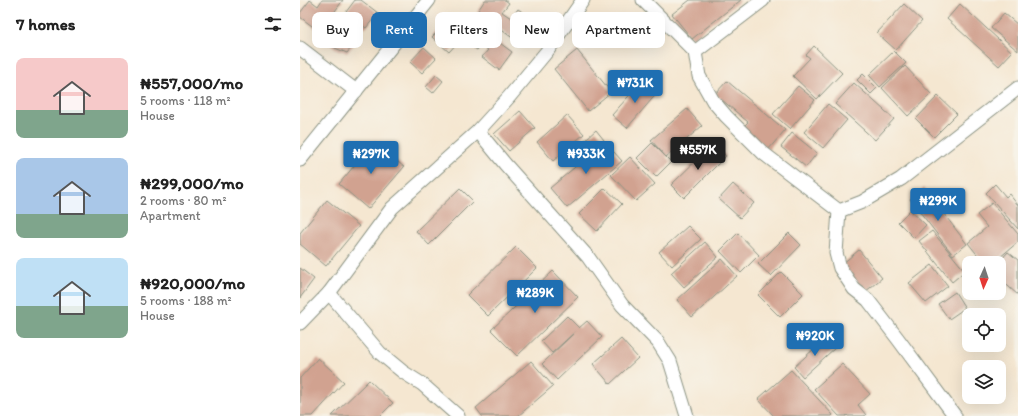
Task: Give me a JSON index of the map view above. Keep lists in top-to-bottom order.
{
  "north": "bottom",
  "page": {
    "heading": "7 homes",
    "chip": [
      "Buy",
      "Rent",
      "Filters",
      "New",
      "Apartment"
    ],
    "list": [
      {
        "name": "₦557,000/mo",
        "note": "5 rooms · 118 m² · House"
      },
      {
        "name": "₦299,000/mo",
        "note": "2 rooms · 80 m² · Apartment"
      },
      {
        "name": "₦920,000/mo",
        "note": "5 rooms · 188 m² · House"
      }
    ],
    "price": [
      "₦731K",
      "₦557K",
      "₦297K",
      "₦933K",
      "₦299K",
      "₦289K",
      "₦920K"
    ]
  }
}
